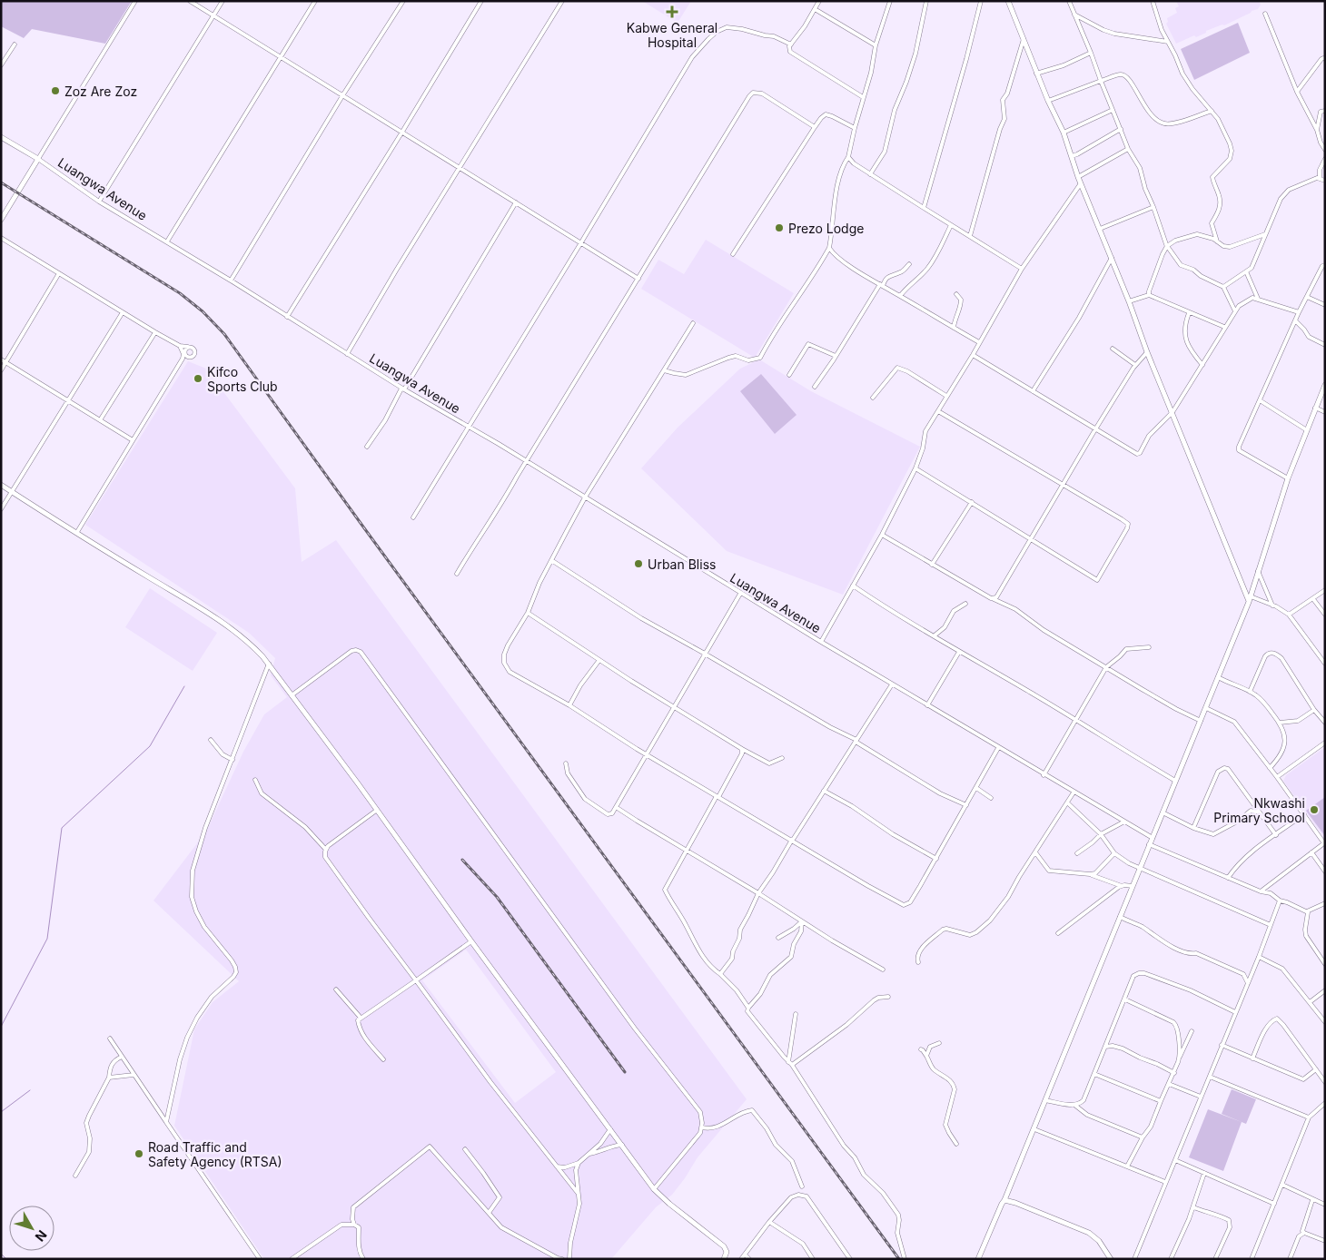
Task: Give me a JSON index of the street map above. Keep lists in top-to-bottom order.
{
  "streets": {
    "street": ["Luangwa Avenue"]
  },
  "places": {
    "health": ["Kabwe General Hospital"],
    "other": [
      "Zoz Are Zoz",
      "Prezo Lodge",
      "Kifco Sports Club",
      "Urban Bliss",
      "Nkwashi Primary School",
      "Road Traffic and Safety Agency (RTSA)"
    ]
  },
  "north": "bottom right"
}
